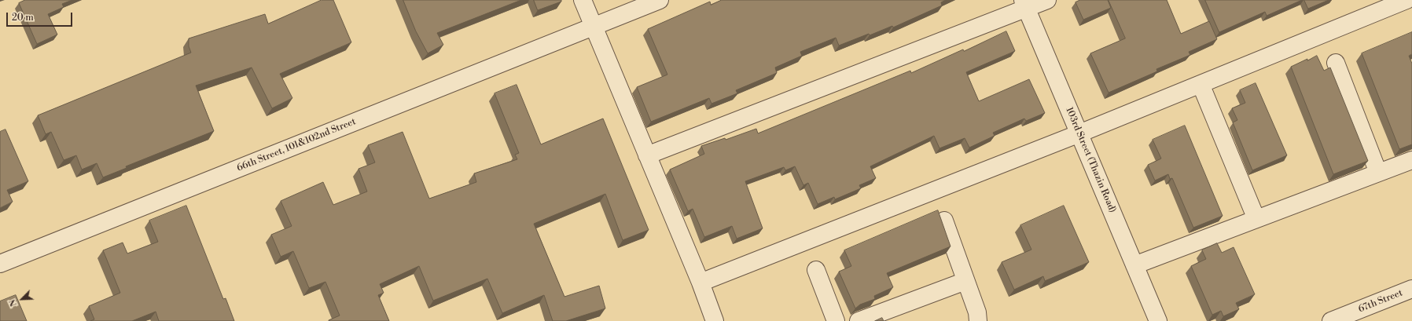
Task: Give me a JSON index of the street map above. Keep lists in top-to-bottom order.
{
  "streets": {
    "street": ["66th Street, 101&102nd Street", "103rd Street (Thazin Road)", "67th Street"]
  },
  "scale_bar": "20 m",
  "north": "bottom left"
}
